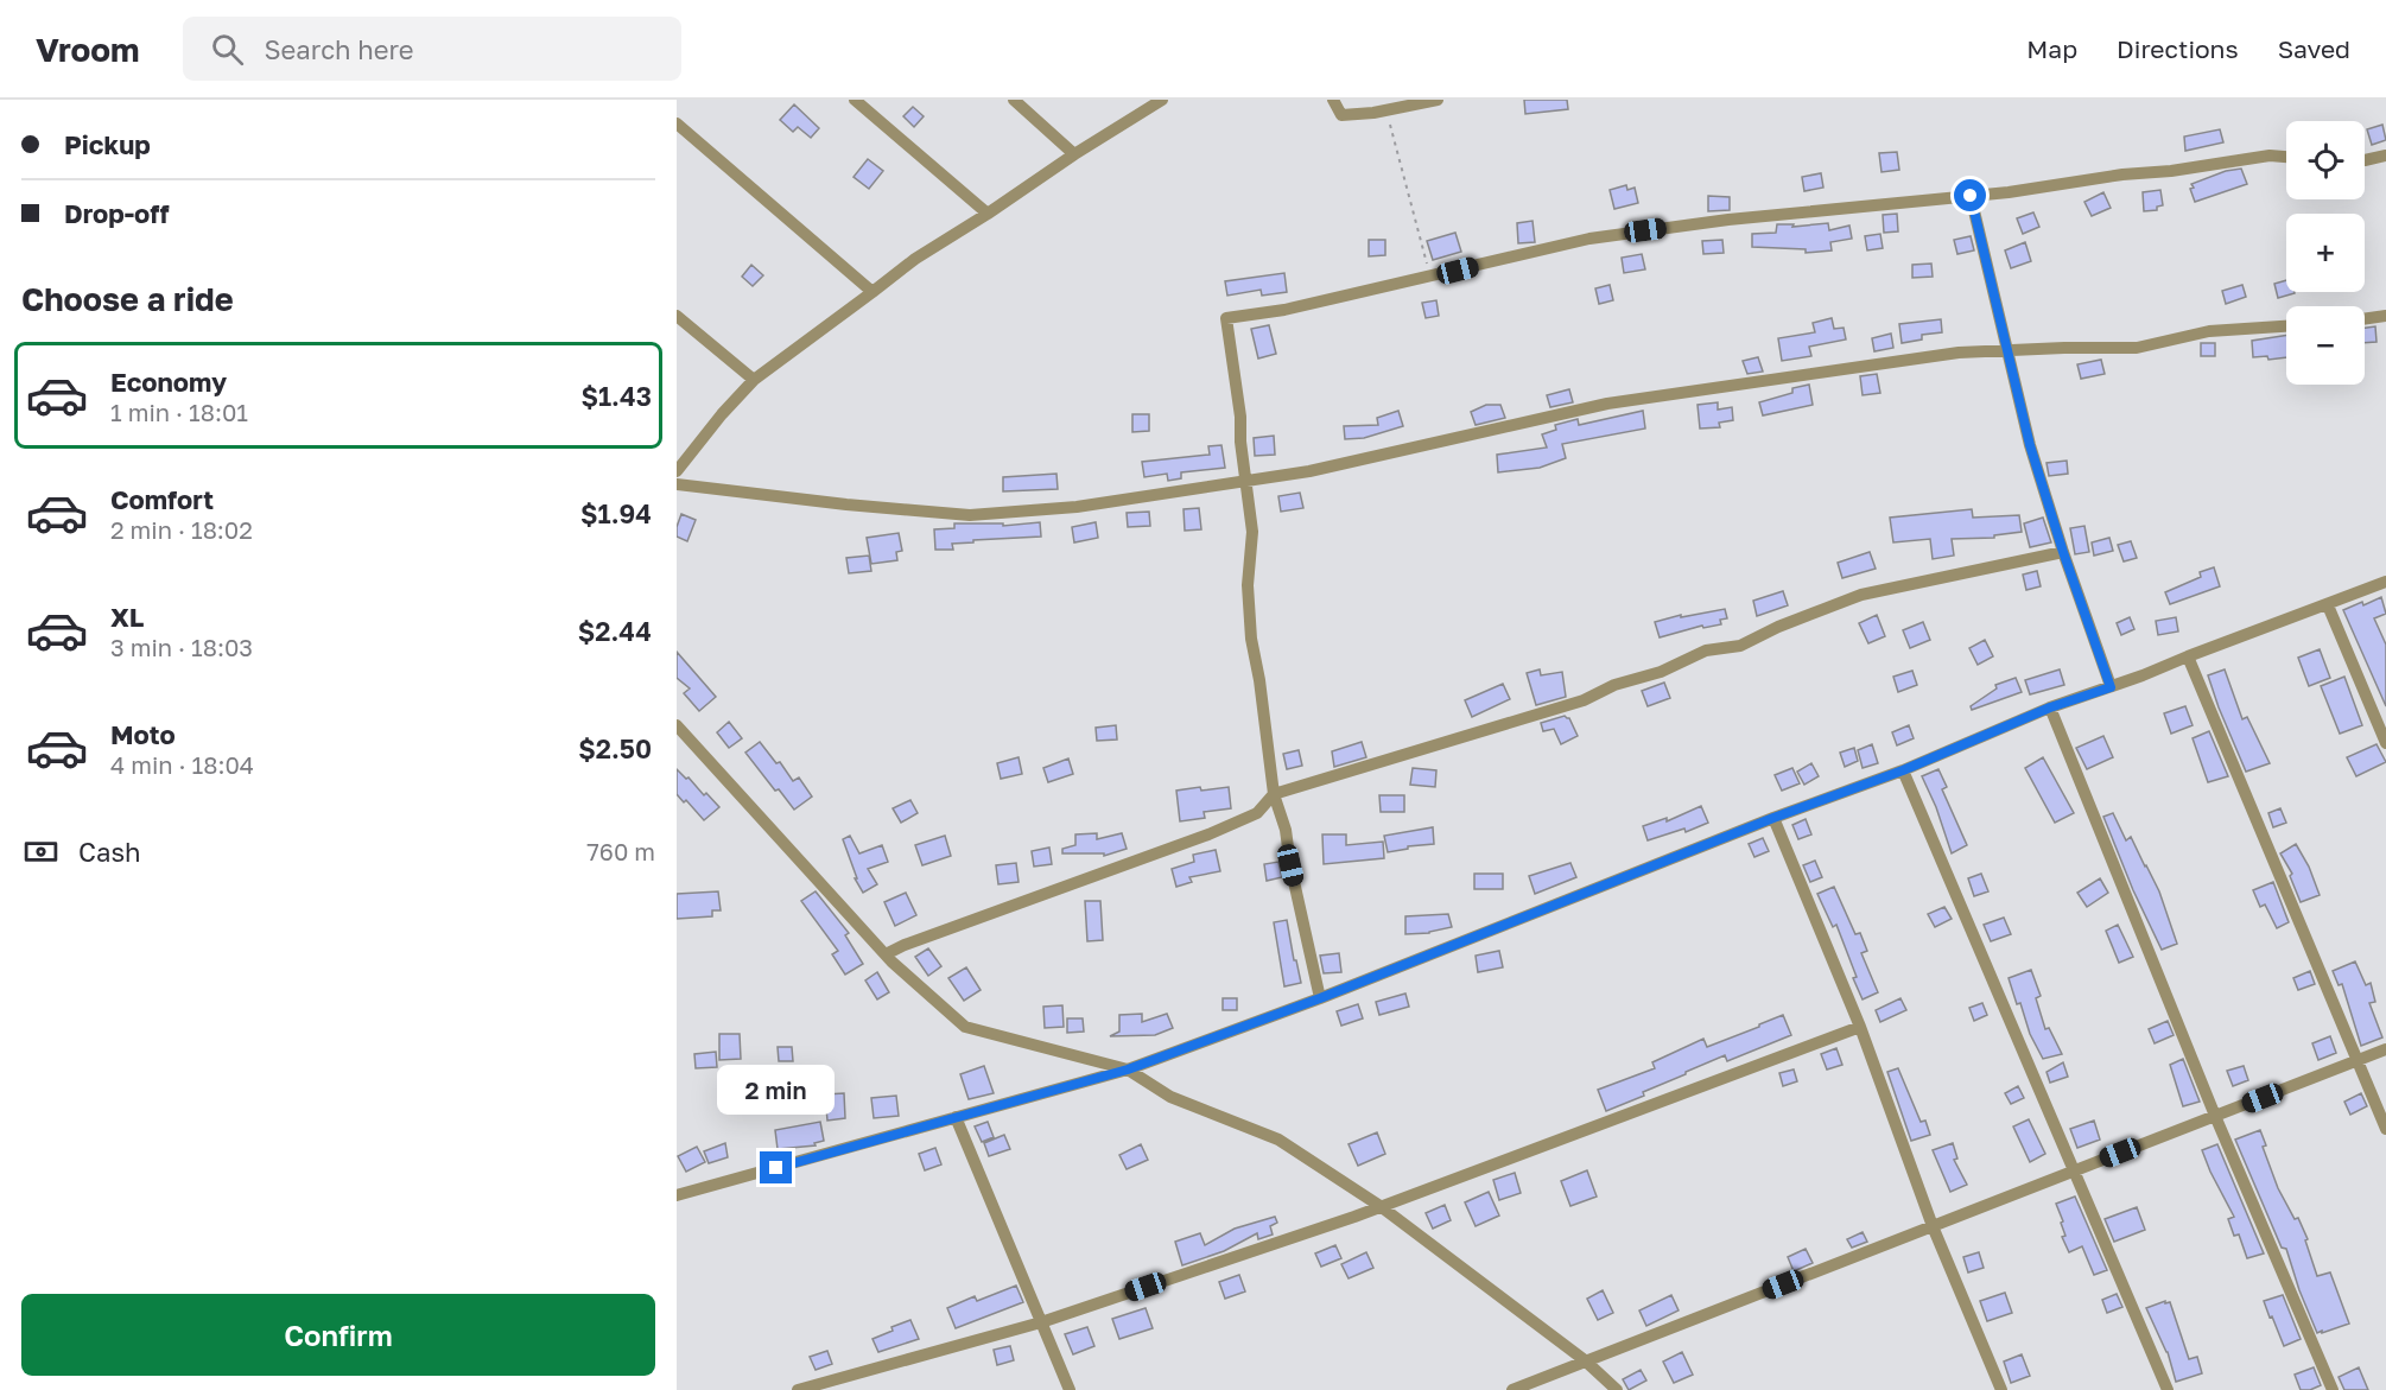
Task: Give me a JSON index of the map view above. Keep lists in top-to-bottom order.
{
  "page": {
    "header": "Vroom",
    "search": "Search here",
    "nav": ["Map", "Directions", "Saved"],
    "banner": ["Pickup", "Drop-off"],
    "map_buttons": ["+", "−"],
    "heading": "Choose a ride",
    "list": [
      {
        "name": "Economy",
        "note": "1 min · 18:01",
        "value": "$1.43"
      },
      {
        "name": "Comfort",
        "note": "2 min · 18:02",
        "value": "$1.94"
      },
      {
        "name": "XL",
        "note": "3 min · 18:03",
        "value": "$2.44"
      },
      {
        "name": "Moto",
        "note": "4 min · 18:04",
        "value": "$2.50"
      }
    ],
    "pay": ["Cash", "760 m"],
    "bubble": "2 min",
    "buttons": "Confirm"
  }
}
